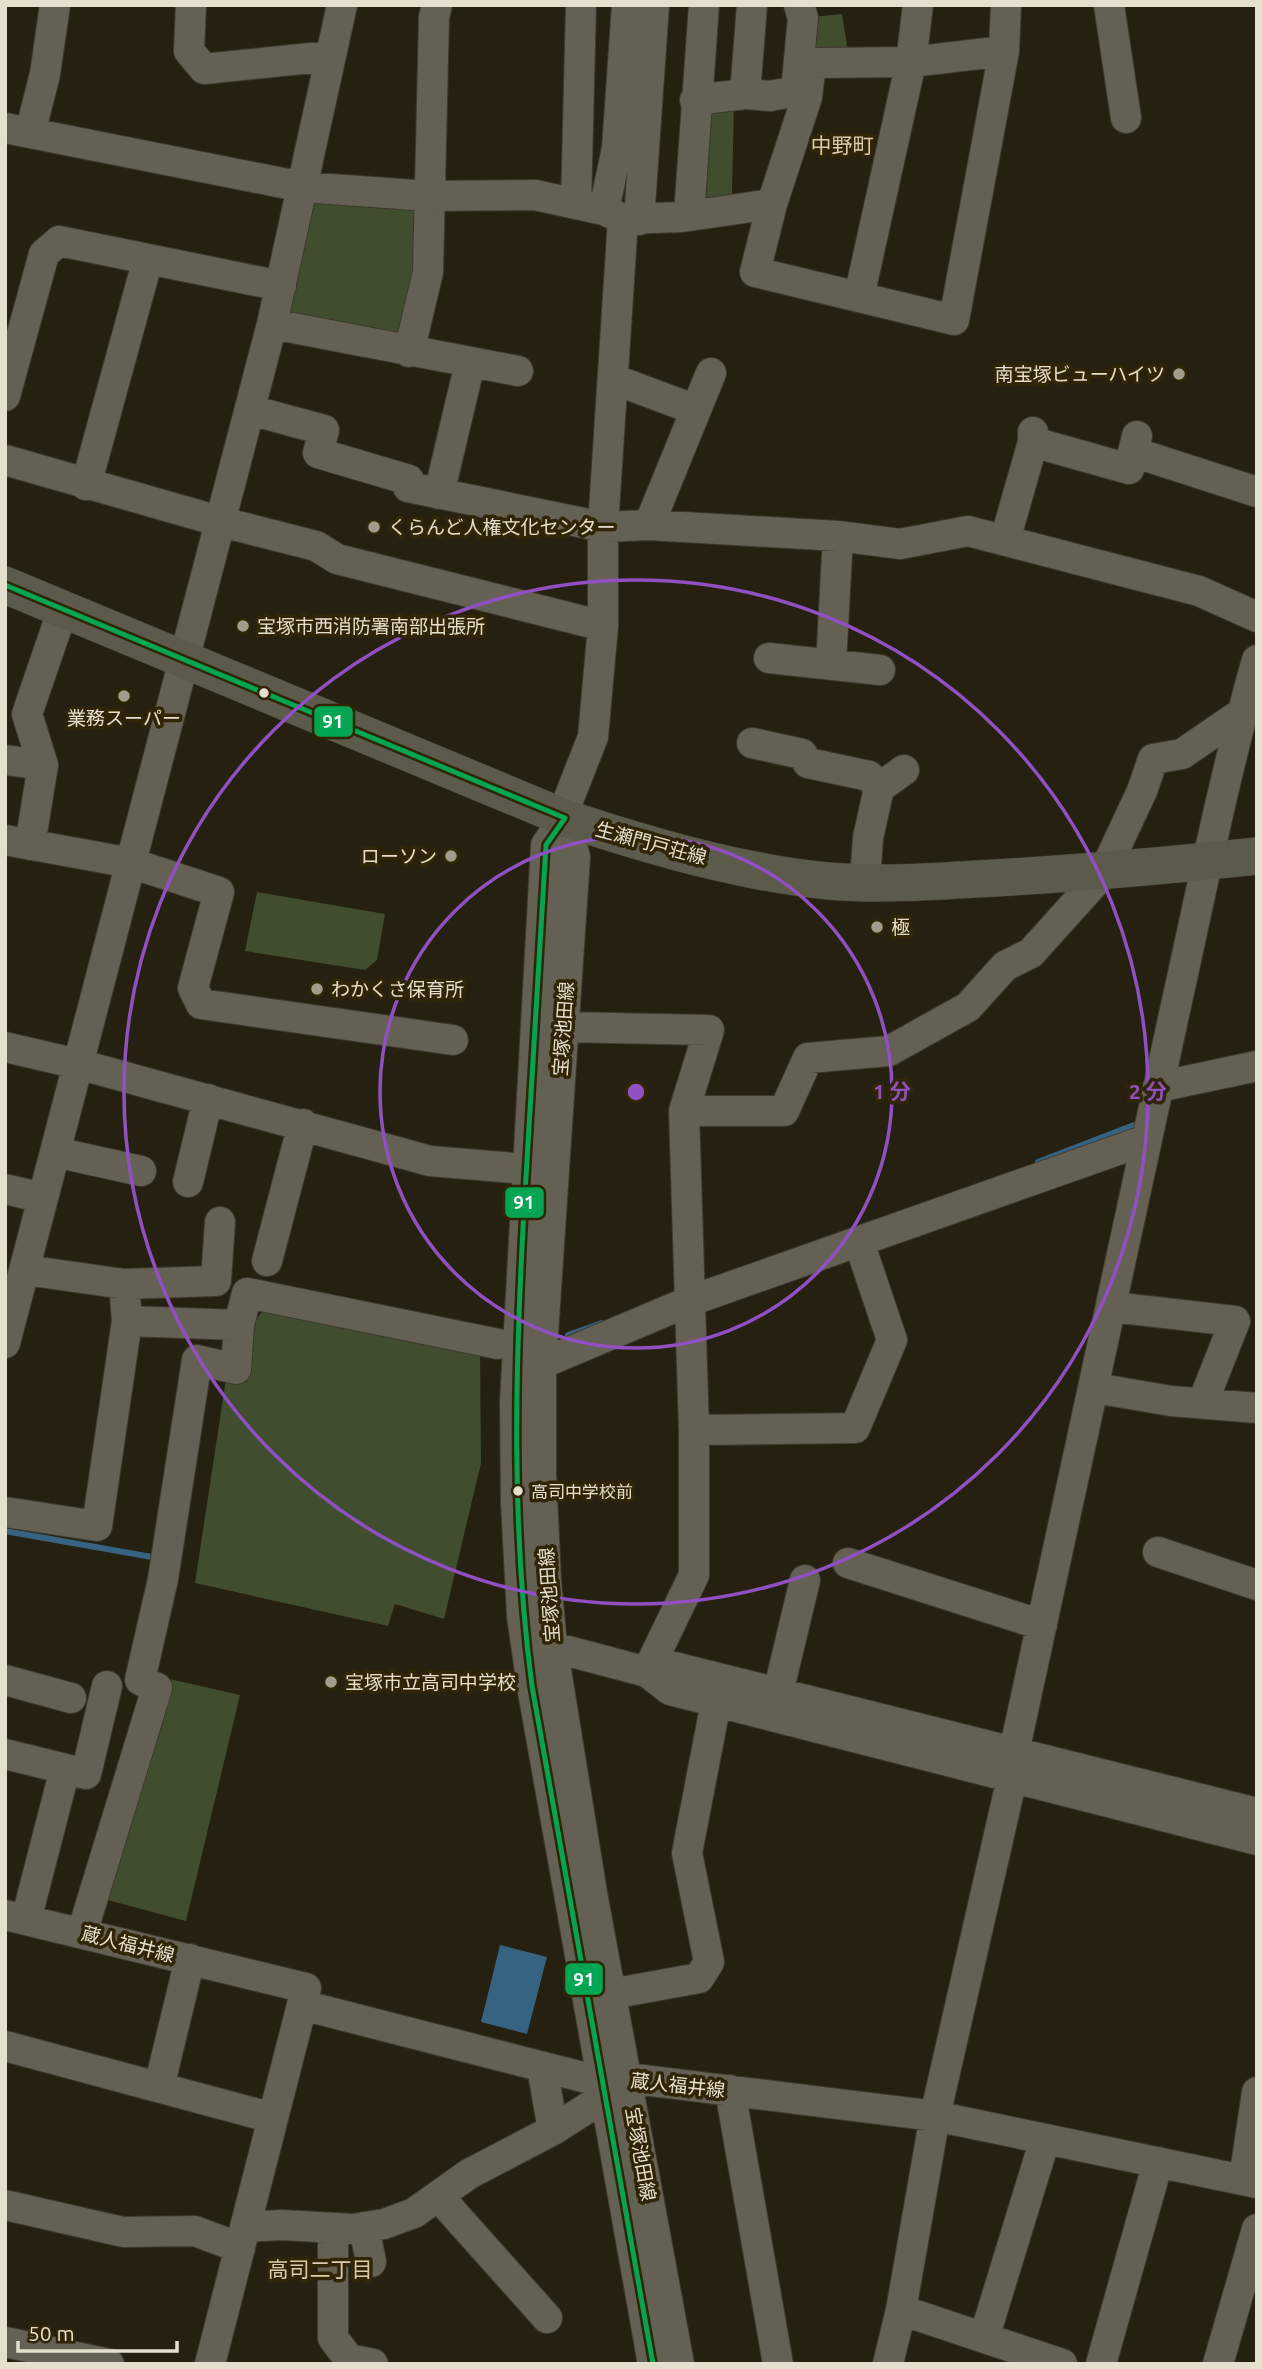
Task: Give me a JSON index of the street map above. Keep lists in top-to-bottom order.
{
  "streets": {
    "main road": ["生瀬門戸荘線"],
    "street": ["宝塚池田線", "蔵人福井線"]
  },
  "crossings": [
    ["生瀬門戸荘線", "宝塚池田線"],
    ["宝塚池田線", "蔵人福井線"]
  ],
  "districts": ["中野町", "高司二丁目"],
  "places": [
    "南宝塚ビューハイツ",
    "くらんど人権文化センター",
    "宝塚市西消防署南部出張所",
    "業務スーパー",
    "ローソン",
    "極",
    "わかくさ保育所",
    "高司中学校前",
    "宝塚市立高司中学校"
  ],
  "lines": ["transit line 91"],
  "scale_bar": "50 m",
  "rings": ["1 分", "2 分"]
}
